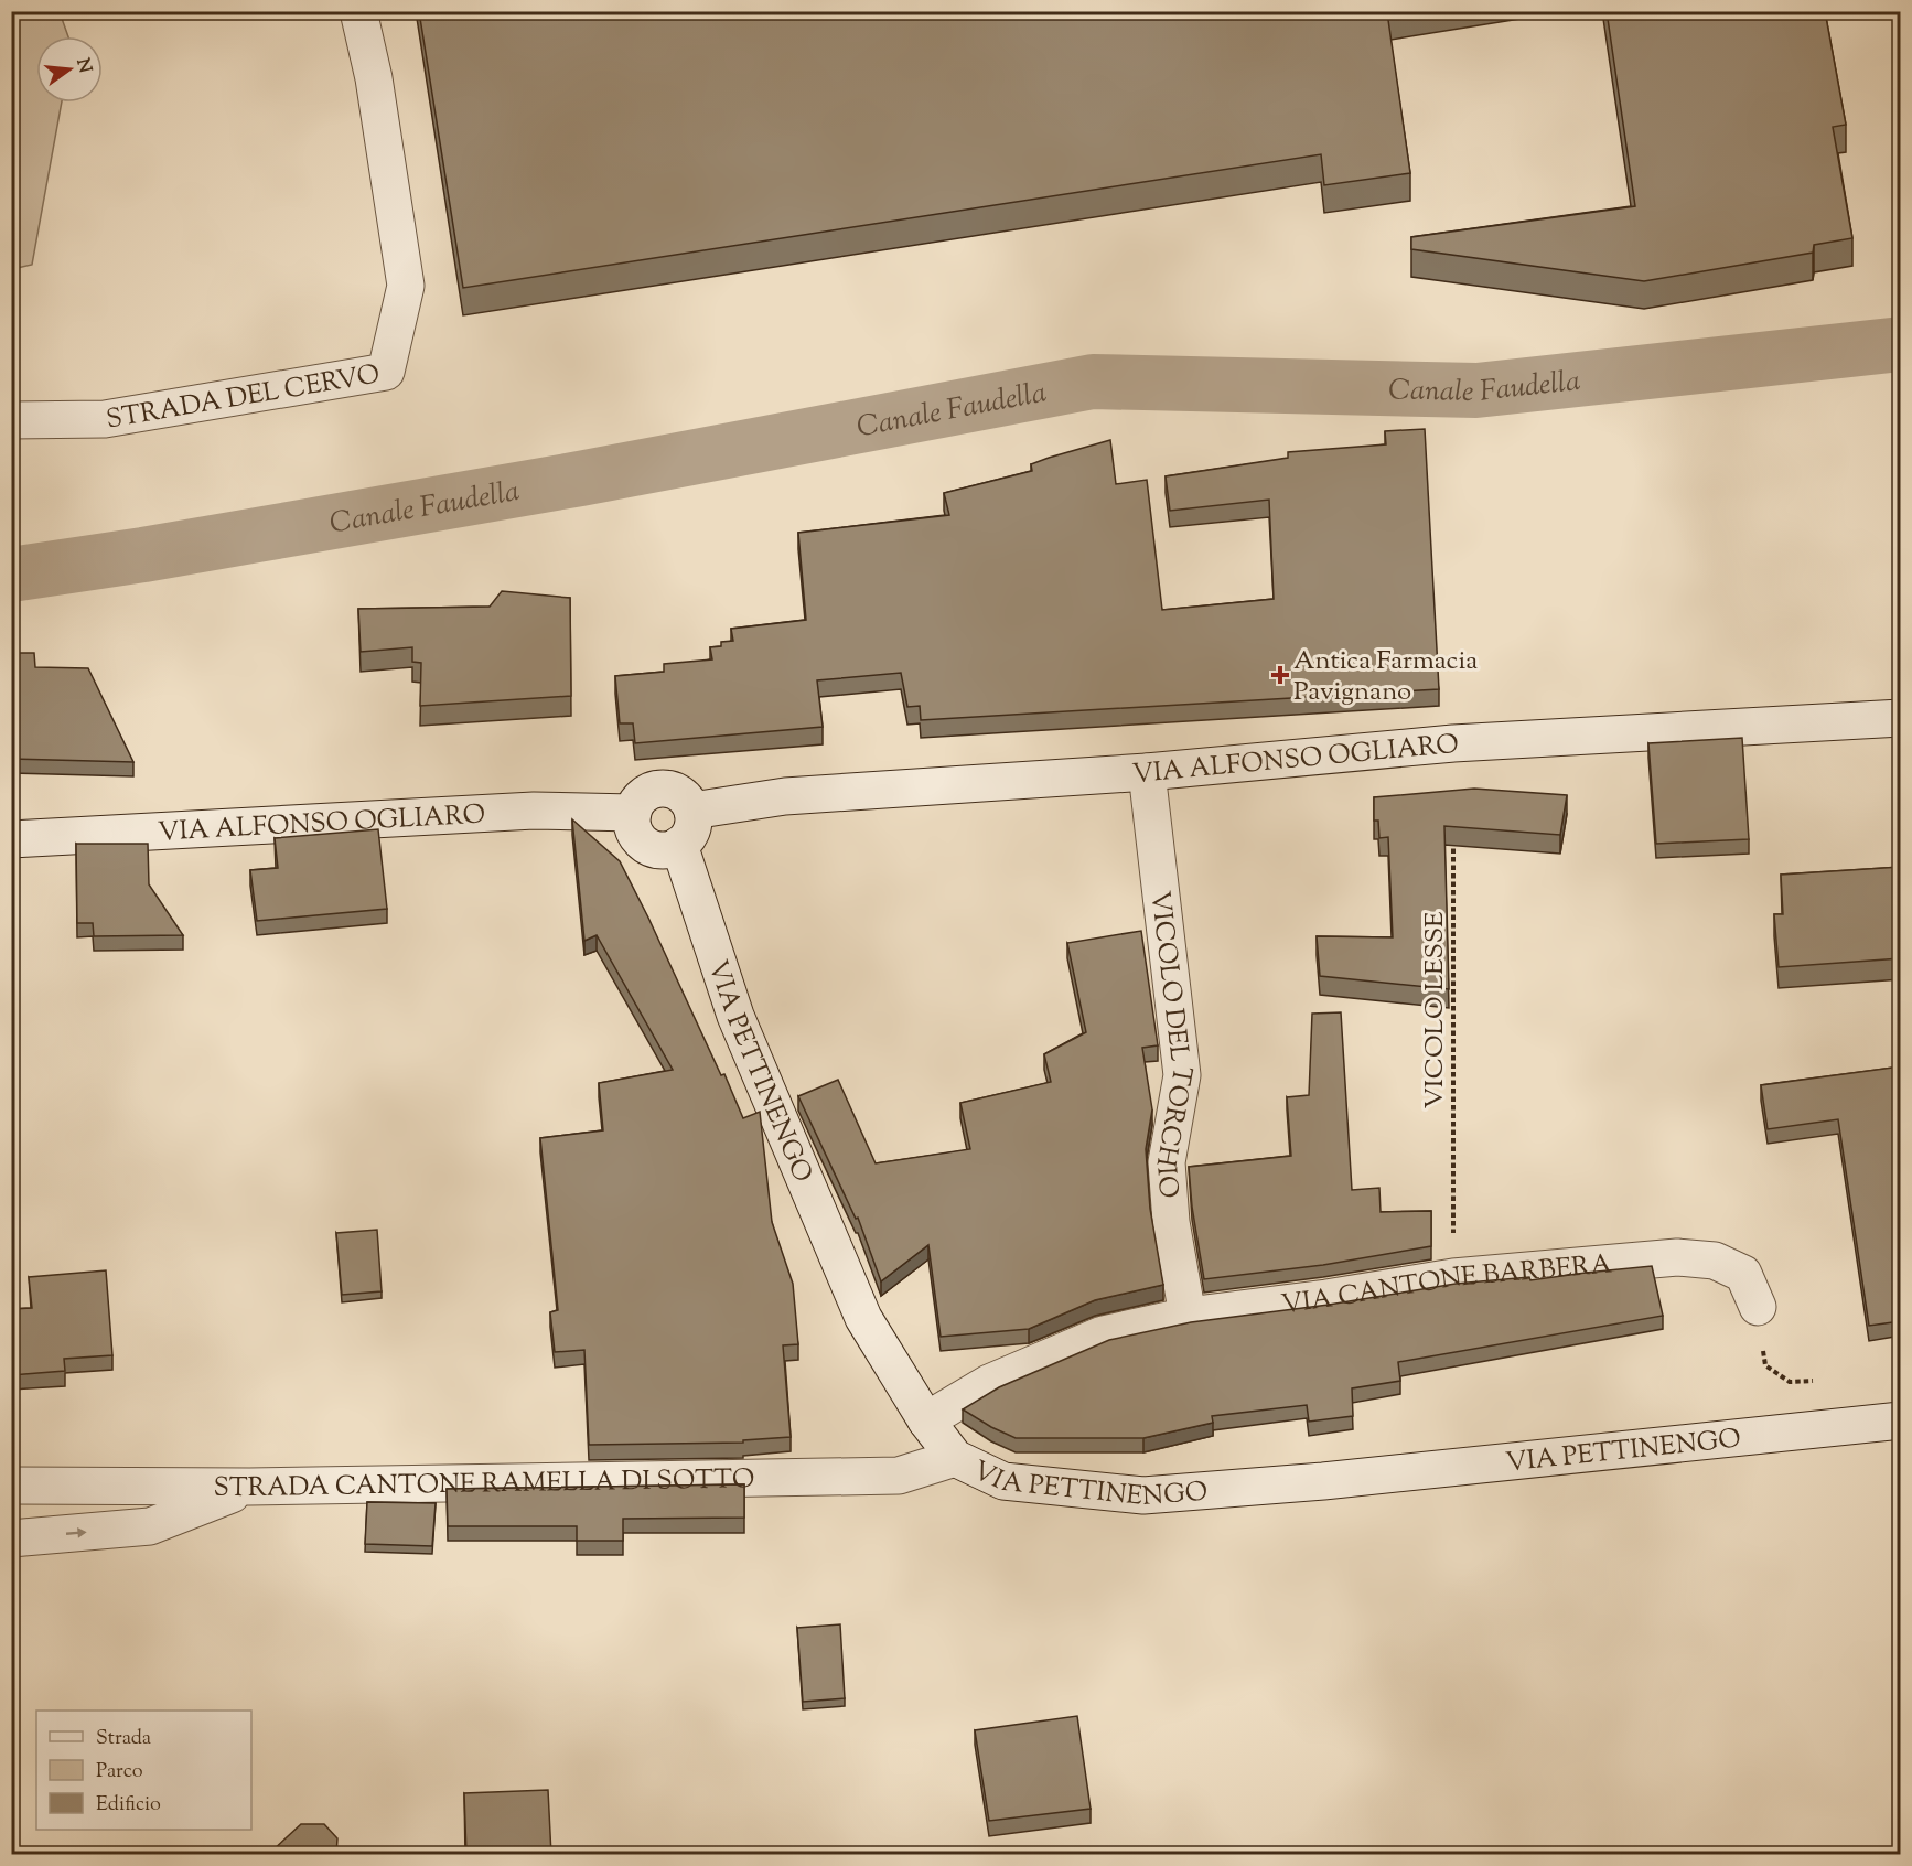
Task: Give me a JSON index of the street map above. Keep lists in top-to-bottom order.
{
  "streets": {
    "main road": [
      "STRADA DEL CERVO",
      "VIA ALFONSO OGLIARO",
      "VICOLO DEL TORCHIO",
      "VIA PETTINENGO",
      "VIA CANTONE BARBERA",
      "STRADA CANTONE RAMELLA DI SOTTO"
    ],
    "path": ["VICOLO LESSE"]
  },
  "crossings": [
    ["VIA ALFONSO OGLIARO", "VICOLO DEL TORCHIO"],
    ["VIA ALFONSO OGLIARO", "VIA PETTINENGO"],
    ["VICOLO LESSE", "VIA CANTONE BARBERA"],
    ["VICOLO DEL TORCHIO", "VIA CANTONE BARBERA"],
    ["VIA PETTINENGO", "VIA CANTONE BARBERA"],
    ["VIA PETTINENGO", "STRADA CANTONE RAMELLA DI SOTTO"]
  ],
  "water": ["Canale Faudella"],
  "places": {
    "health": ["Antica Farmacia Pavignano"]
  },
  "legend": ["Strada", "Parco", "Edificio"],
  "north": "right"
}
